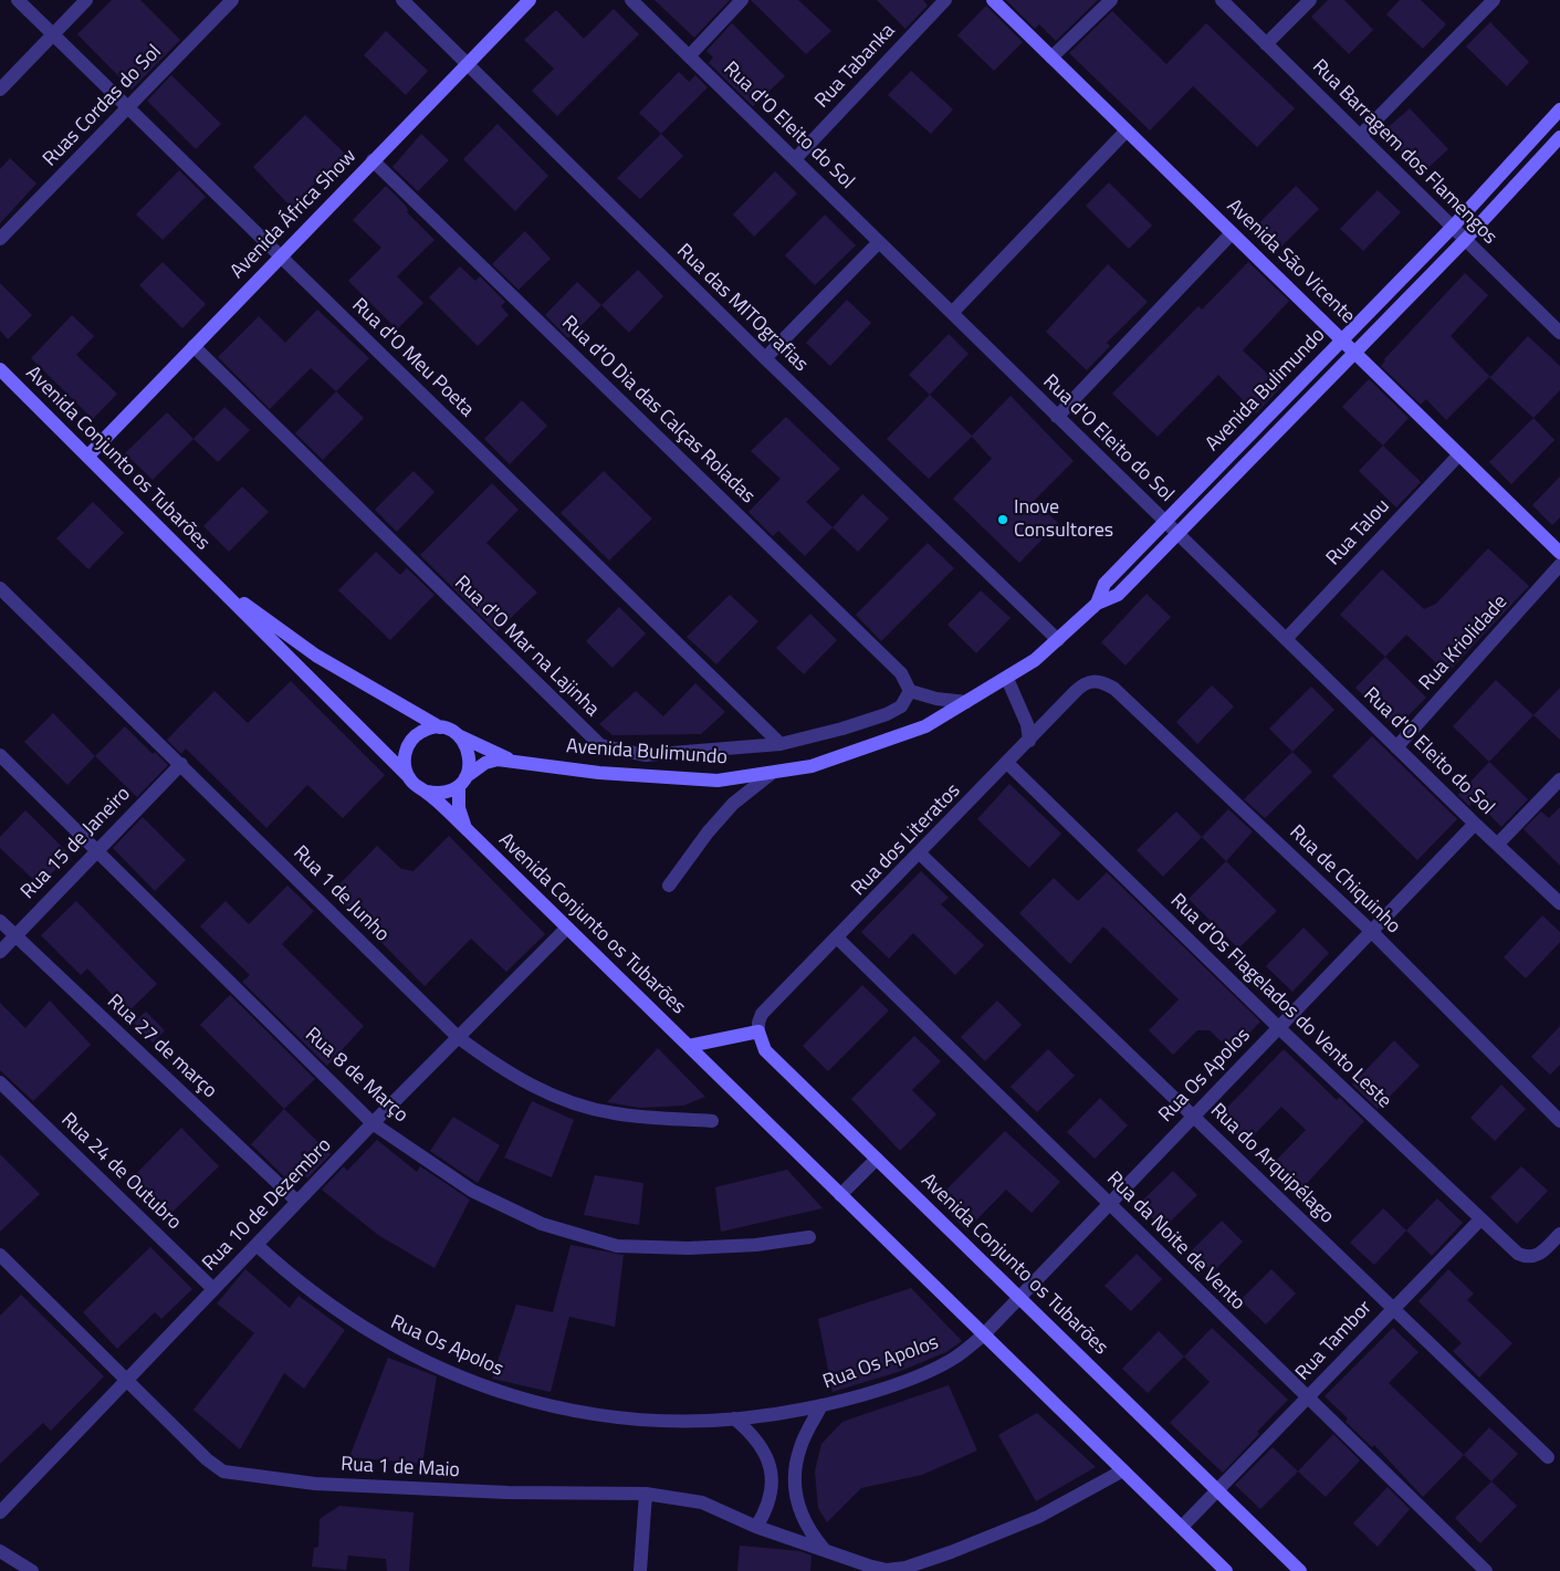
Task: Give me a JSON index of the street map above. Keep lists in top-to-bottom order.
{
  "streets": {
    "street": [
      "Rua Tabanka",
      "Ruas Cordas do Sol",
      "Rua d'O Eleito do Sol",
      "Rua Barragem dos Flamengos",
      "Avenida África Show",
      "Avenida São Vicente",
      "Rua das MITOgrafias",
      "Rua d'O Meu Poeta",
      "Avenida Bulimundo",
      "Rua d'O Dia das Calças Roladas",
      "Avenida Conjunto os Tubarões",
      "Rua Talou",
      "Rua Kriolidade",
      "Rua d'O Mar na Lajinha",
      "Rua dos Literatos",
      "Rua 15 de Janeiro",
      "Rua de Chiquinho",
      "Rua 1 de Junho",
      "Rua d'Os Flagelados do Vento Leste",
      "Rua 27 de março",
      "Rua 8 de Março",
      "Rua Os Apolos",
      "Rua do Arquipélago",
      "Rua 24 de Outubro",
      "Rua 10 de Dezembro",
      "Rua da Noite de Vento",
      "Rua Tambor",
      "Rua 1 de Maio"
    ]
  },
  "crossings": [
    ["Rua Tabanka", "Rua d'O Eleito do Sol"],
    ["Ruas Cordas do Sol", "Rua d'O Meu Poeta"],
    ["Rua d'O Eleito do Sol", "Avenida Bulimundo"],
    ["Rua d'O Eleito do Sol", "Rua Talou"],
    ["Rua d'O Eleito do Sol", "Rua Kriolidade"],
    ["Rua d'O Eleito do Sol", "Rua Os Apolos"],
    ["Rua Barragem dos Flamengos", "Avenida Bulimundo"],
    ["Avenida África Show", "Rua das MITOgrafias"],
    ["Avenida África Show", "Rua d'O Meu Poeta"],
    ["Avenida África Show", "Rua d'O Dia das Calças Roladas"],
    ["Avenida África Show", "Avenida Conjunto os Tubarões"],
    ["Avenida África Show", "Rua d'O Mar na Lajinha"],
    ["Avenida São Vicente", "Avenida Bulimundo"],
    ["Avenida São Vicente", "Rua Talou"],
    ["Rua das MITOgrafias", "Avenida Bulimundo"],
    ["Rua d'O Meu Poeta", "Rua d'O Mar na Lajinha"],
    ["Rua d'O Dia das Calças Roladas", "Rua d'O Mar na Lajinha"],
    ["Avenida Conjunto os Tubarões", "Rua dos Literatos"],
    ["Avenida Conjunto os Tubarões", "Rua Os Apolos"],
    ["Avenida Conjunto os Tubarões", "Rua 10 de Dezembro"],
    ["Avenida Conjunto os Tubarões", "Rua Tambor"],
    ["Avenida Conjunto os Tubarões", "Rua 1 de Maio"],
    ["Rua dos Literatos", "Rua de Chiquinho"],
    ["Rua dos Literatos", "Rua d'Os Flagelados do Vento Leste"],
    ["Rua dos Literatos", "Rua do Arquipélago"],
    ["Rua dos Literatos", "Rua da Noite de Vento"],
    ["Rua 15 de Janeiro", "Rua 1 de Junho"],
    ["Rua 15 de Janeiro", "Rua 27 de março"],
    ["Rua 15 de Janeiro", "Rua 8 de Março"],
    ["Rua de Chiquinho", "Rua Os Apolos"],
    ["Rua 1 de Junho", "Rua 10 de Dezembro"],
    ["Rua d'Os Flagelados do Vento Leste", "Rua Os Apolos"],
    ["Rua d'Os Flagelados do Vento Leste", "Rua Tambor"],
    ["Rua 27 de março", "Rua 10 de Dezembro"],
    ["Rua 8 de Março", "Rua 10 de Dezembro"],
    ["Rua Os Apolos", "Rua do Arquipélago"],
    ["Rua Os Apolos", "Rua 10 de Dezembro"],
    ["Rua Os Apolos", "Rua da Noite de Vento"],
    ["Rua do Arquipélago", "Rua Tambor"],
    ["Rua 24 de Outubro", "Rua 10 de Dezembro"],
    ["Rua 10 de Dezembro", "Rua 1 de Maio"],
    ["Rua da Noite de Vento", "Rua Tambor"]
  ],
  "places": ["Inove Consultores"]
}
